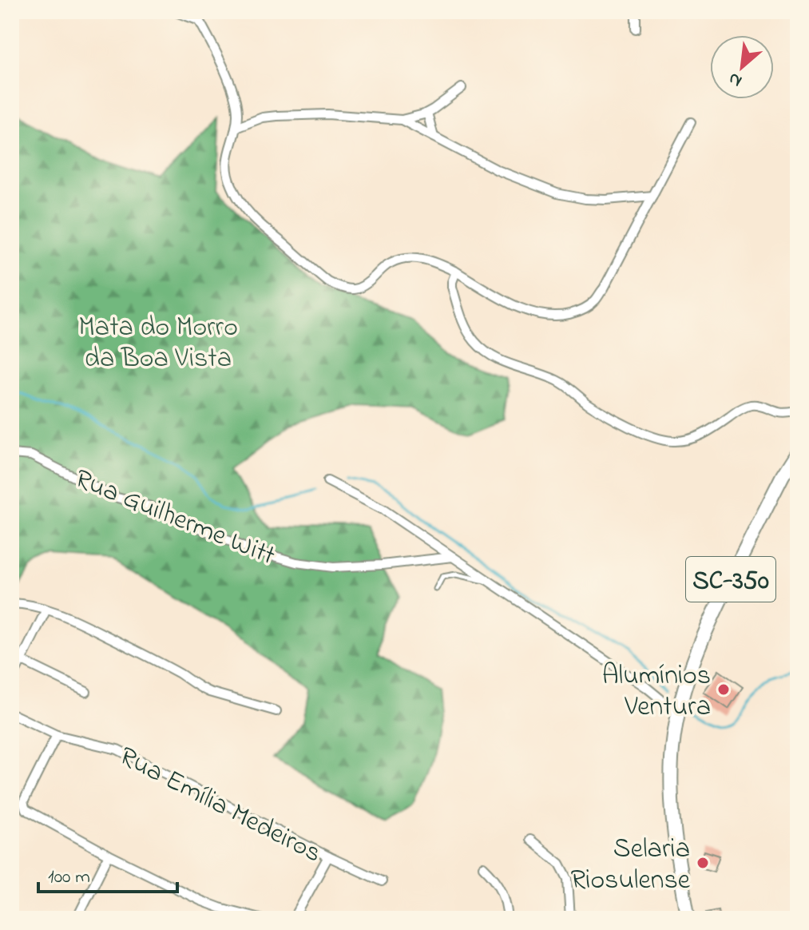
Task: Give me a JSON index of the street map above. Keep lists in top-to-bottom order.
{
  "streets": {
    "main road": ["SC-350"],
    "street": ["Rua Guilherme Witt", "Rua Emília Medeiros"]
  },
  "parks": ["Mata do Morro da Boa Vista"],
  "places": ["Alumínios Ventura", "Selaria Riosulense"],
  "scale_bar": "100 m",
  "north": "bottom left"
}
